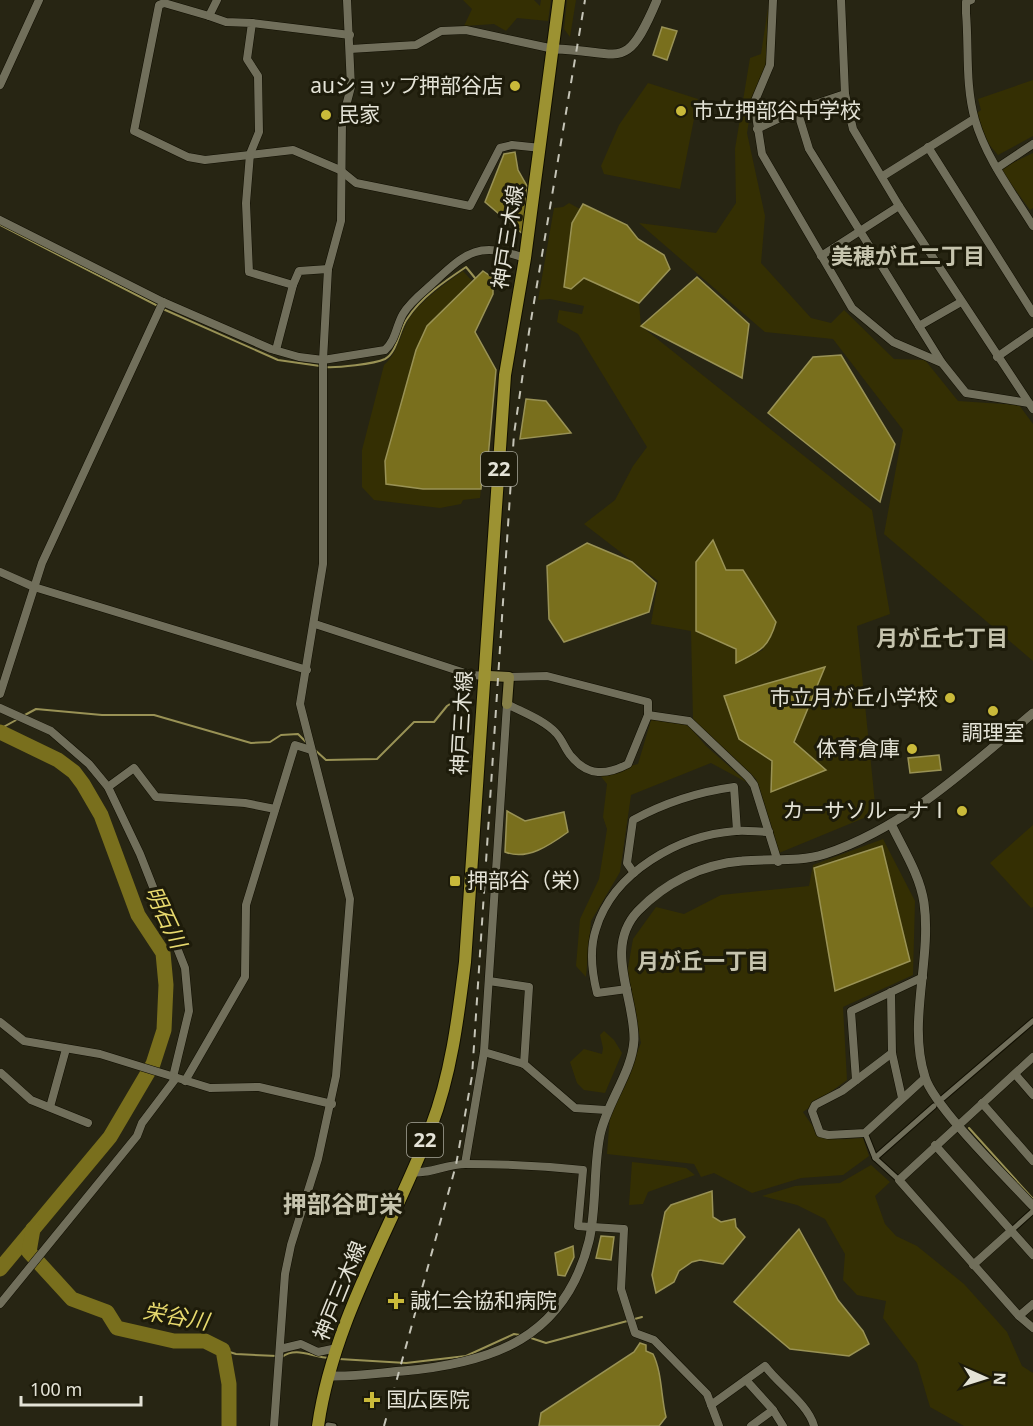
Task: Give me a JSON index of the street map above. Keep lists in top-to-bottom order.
{
  "streets": {
    "main road": ["神戸三木線", "22"]
  },
  "districts": [
    "美穂が丘二丁目",
    "月が丘七丁目",
    "月が丘一丁目",
    "押部谷町栄"
  ],
  "water": ["明石川", "栄谷川"],
  "places": {
    "other": [
      "auショップ押部谷店",
      "市立押部谷中学校",
      "民家",
      "市立月が丘小学校",
      "調理室",
      "体育倉庫",
      "カーサソルーナⅠ"
    ],
    "transit": ["押部谷（栄）"],
    "health": ["誠仁会協和病院", "国広医院"]
  },
  "scale_bar": "100 m",
  "north": "right"
}
